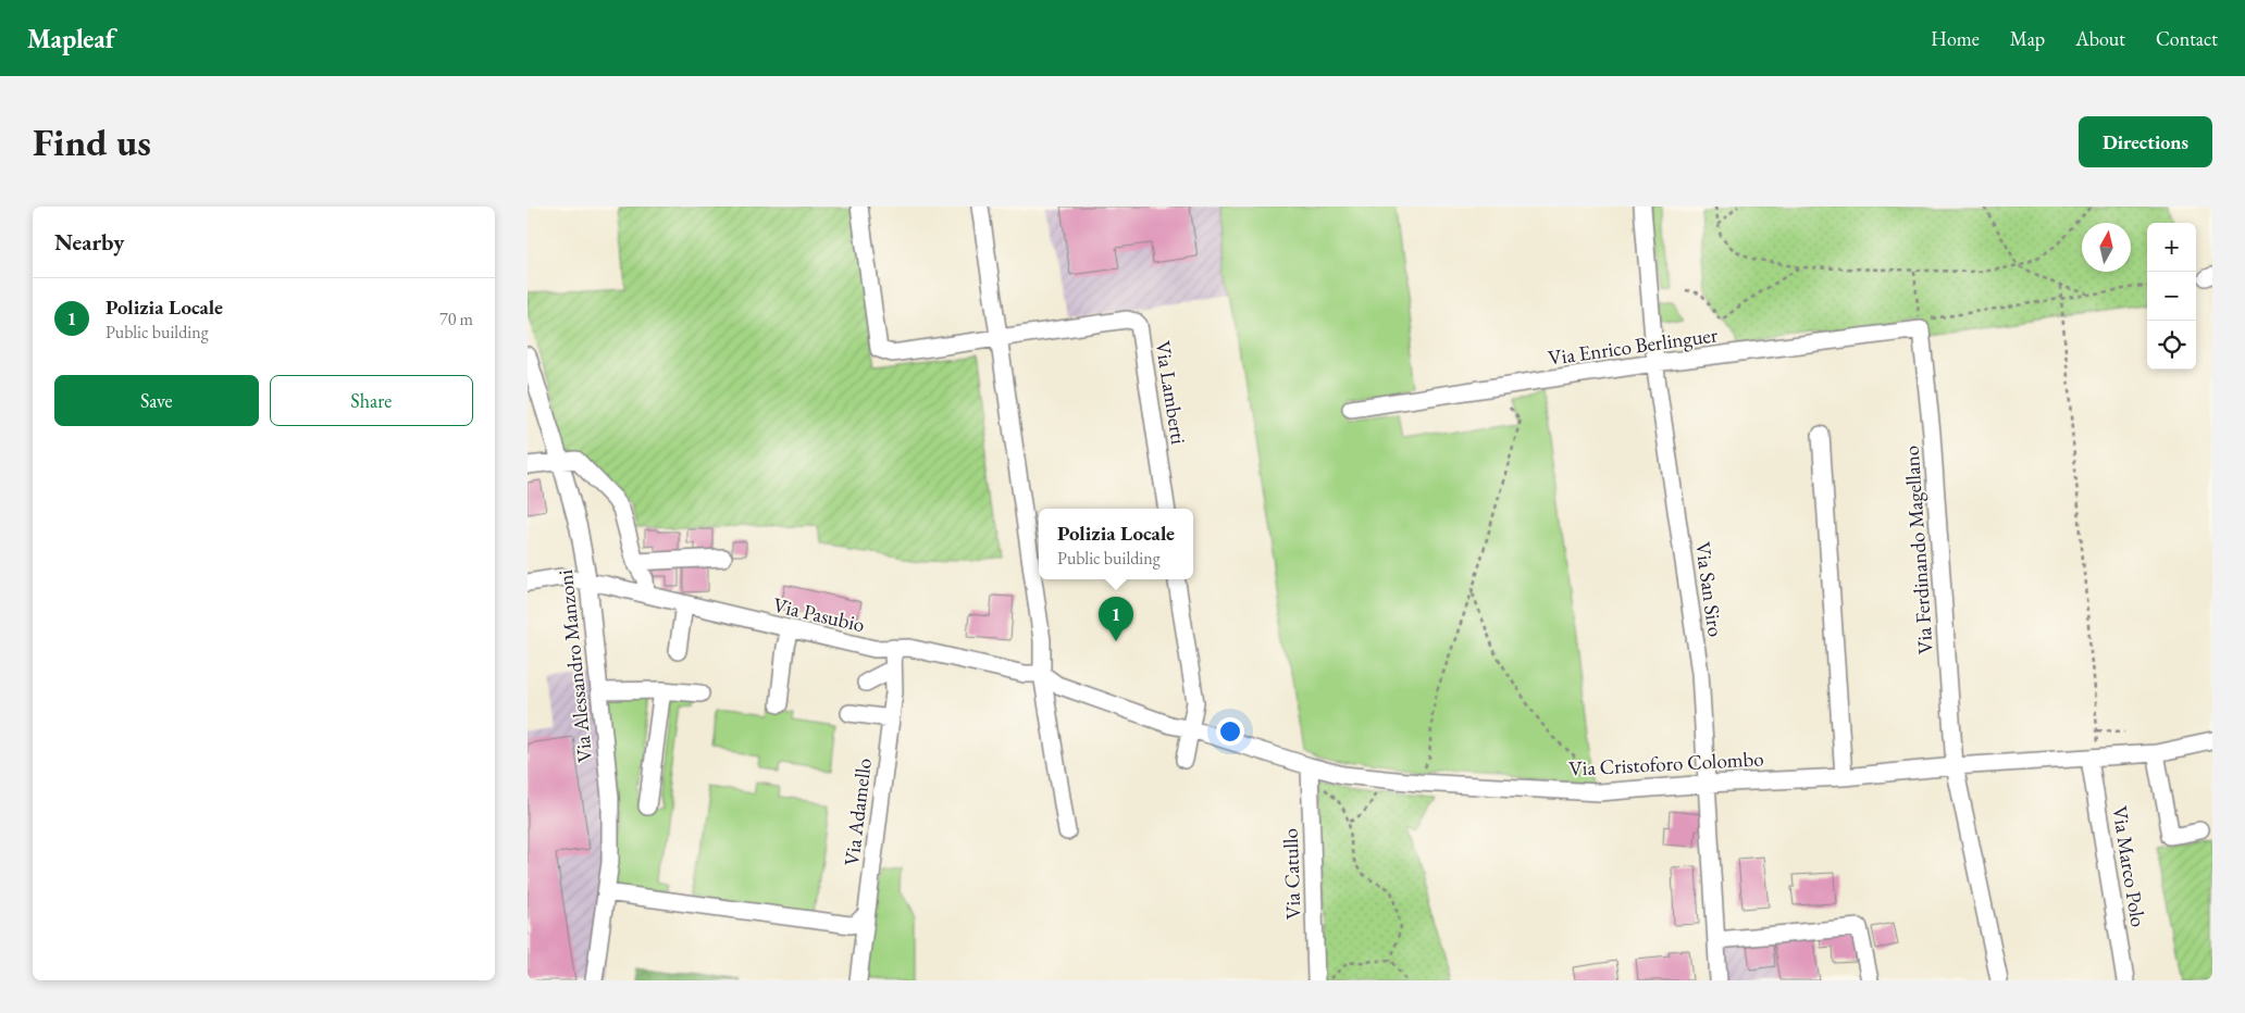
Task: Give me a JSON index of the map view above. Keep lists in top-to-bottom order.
{
  "streets": {
    "street": [
      "Via Enrico Berlinguer",
      "Via Lamberti",
      "Via Ferdinando Magellano",
      "Via San Siro",
      "Via Pasubio",
      "Via Alessandro Manzoni",
      "Via Cristoforo Colombo",
      "Via Adamello",
      "Via Marco Polo",
      "Via Catullo"
    ]
  },
  "crossings": [
    ["Via Enrico Berlinguer", "Via Ferdinando Magellano"],
    ["Via Enrico Berlinguer", "Via San Siro"],
    ["Via Ferdinando Magellano", "Via Cristoforo Colombo"],
    ["Via San Siro", "Via Cristoforo Colombo"],
    ["Via Pasubio", "Via Alessandro Manzoni"],
    ["Via Pasubio", "Via Cristoforo Colombo"],
    ["Via Pasubio", "Via Adamello"],
    ["Via Cristoforo Colombo", "Via Marco Polo"],
    ["Via Cristoforo Colombo", "Via Catullo"]
  ],
  "north": "top",
  "page": {
    "header": "Mapleaf",
    "nav": [
      "Home",
      "Map",
      "About",
      "Contact"
    ],
    "buttons": [
      "Directions",
      ["Save", "Share"]
    ],
    "title": "Find us",
    "heading": "Nearby",
    "map_buttons": ["+", "−"],
    "list": [
      {
        "mark": "1",
        "name": "Polizia Locale",
        "note": "Public building",
        "value": "70 m"
      }
    ],
    "popup": ["Polizia Locale", "Public building"],
    "pins": "1"
  }
}
